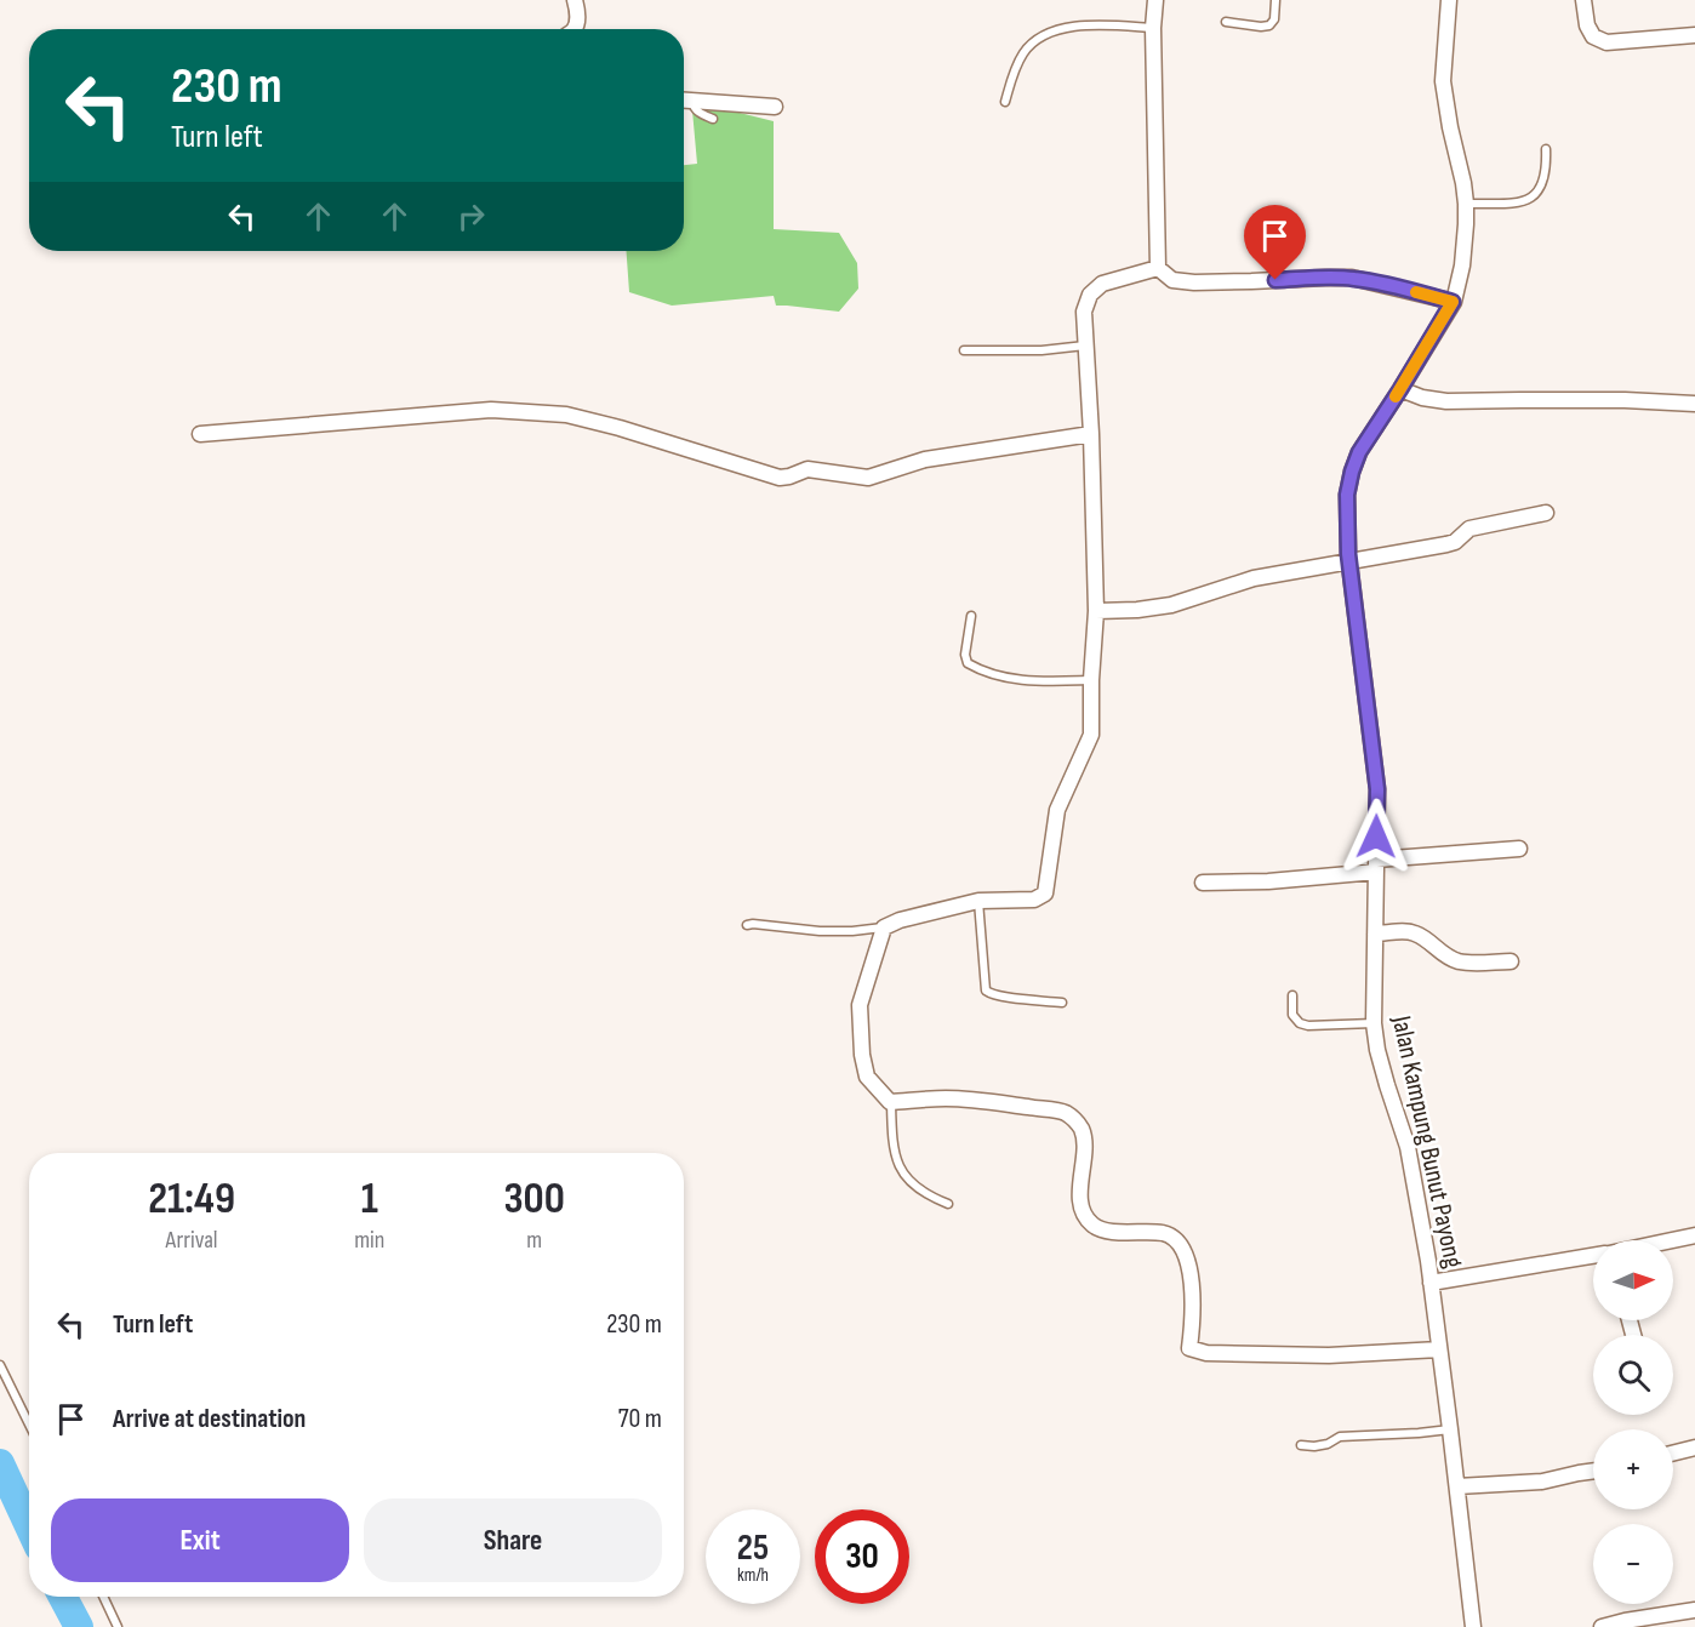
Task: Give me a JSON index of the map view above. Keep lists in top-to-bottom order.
{
  "streets": {
    "street": ["Jalan Kampung Bunut Payong"]
  },
  "north": "right",
  "page": {
    "turn": ["230 m", "Turn left"],
    "eta": [
      "21:49",
      "Arrival",
      "1",
      "min",
      "300",
      "m"
    ],
    "map_buttons": ["+", "−"],
    "list": [
      {
        "name": "Turn left",
        "value": "230 m"
      },
      {
        "name": "Arrive at destination",
        "value": "70 m"
      }
    ],
    "buttons": ["Exit", "Share"],
    "speed": "25 km/h",
    "limit": "30"
  }
}
